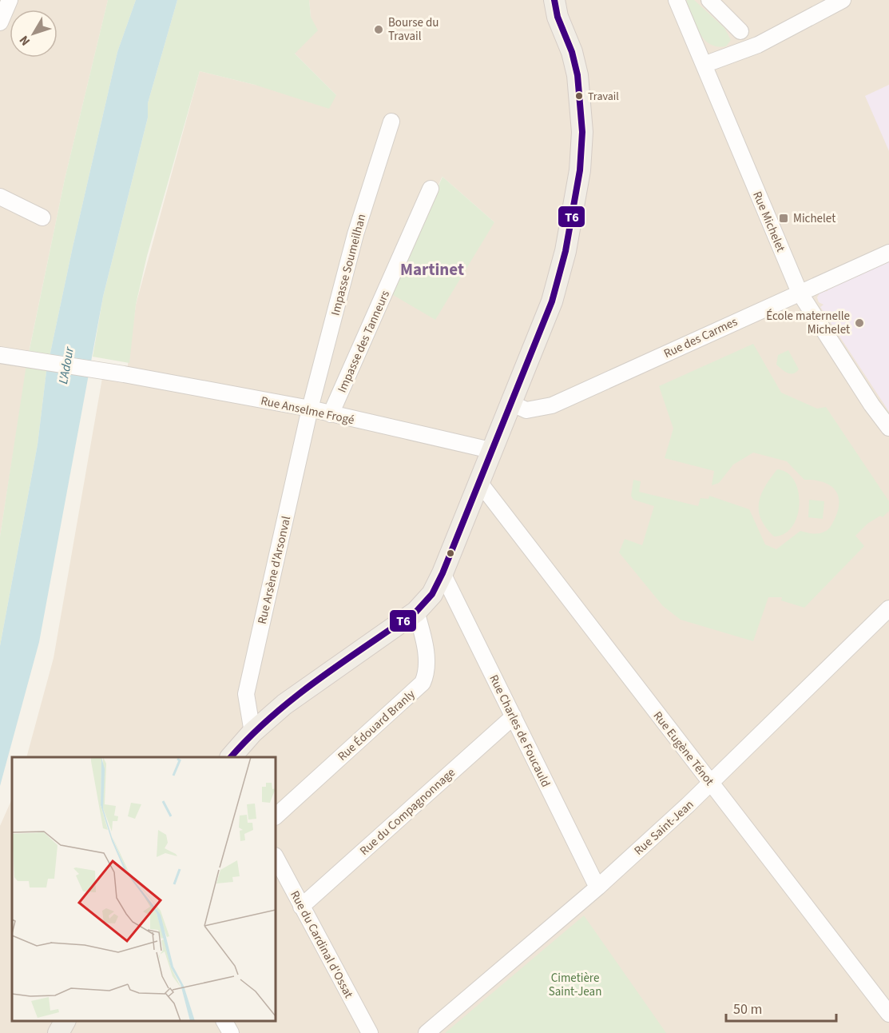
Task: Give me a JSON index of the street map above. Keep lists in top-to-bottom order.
{
  "streets": {
    "street": [
      "Rue Michelet",
      "Impasse Soumeilhan",
      "Rue des Carmes",
      "Impasse des Tanneurs",
      "Rue Anselme Frogé",
      "Rue Arsène d'Arsonval",
      "Rue Édouard Branly",
      "Rue Charles de Foucauld",
      "Rue Eugène Ténot",
      "Rue du Compagnonnage",
      "Rue Saint-Jean",
      "Rue du Cardinal d'Ossat"
    ]
  },
  "crossings": [
    ["Rue Michelet", "Rue des Carmes"],
    ["Impasse Soumeilhan", "Rue Anselme Frogé"],
    ["Impasse Soumeilhan", "Rue Arsène d'Arsonval"],
    ["Impasse des Tanneurs", "Rue Anselme Frogé"],
    ["Rue Anselme Frogé", "Rue Arsène d'Arsonval"],
    ["Rue Charles de Foucauld", "Rue du Compagnonnage"],
    ["Rue Charles de Foucauld", "Rue Saint-Jean"],
    ["Rue Eugène Ténot", "Rue Saint-Jean"],
    ["Rue du Compagnonnage", "Rue du Cardinal d'Ossat"]
  ],
  "districts": ["Martinet"],
  "water": ["L'Adour"],
  "parks": ["Cimetière Saint-Jean"],
  "places": {
    "other": ["Bourse du Travail", "Travail", "École maternelle Michelet"],
    "transit": ["Michelet"]
  },
  "lines": ["transit line T6"],
  "scale_bar": "50 m",
  "north": "bottom left"
}
